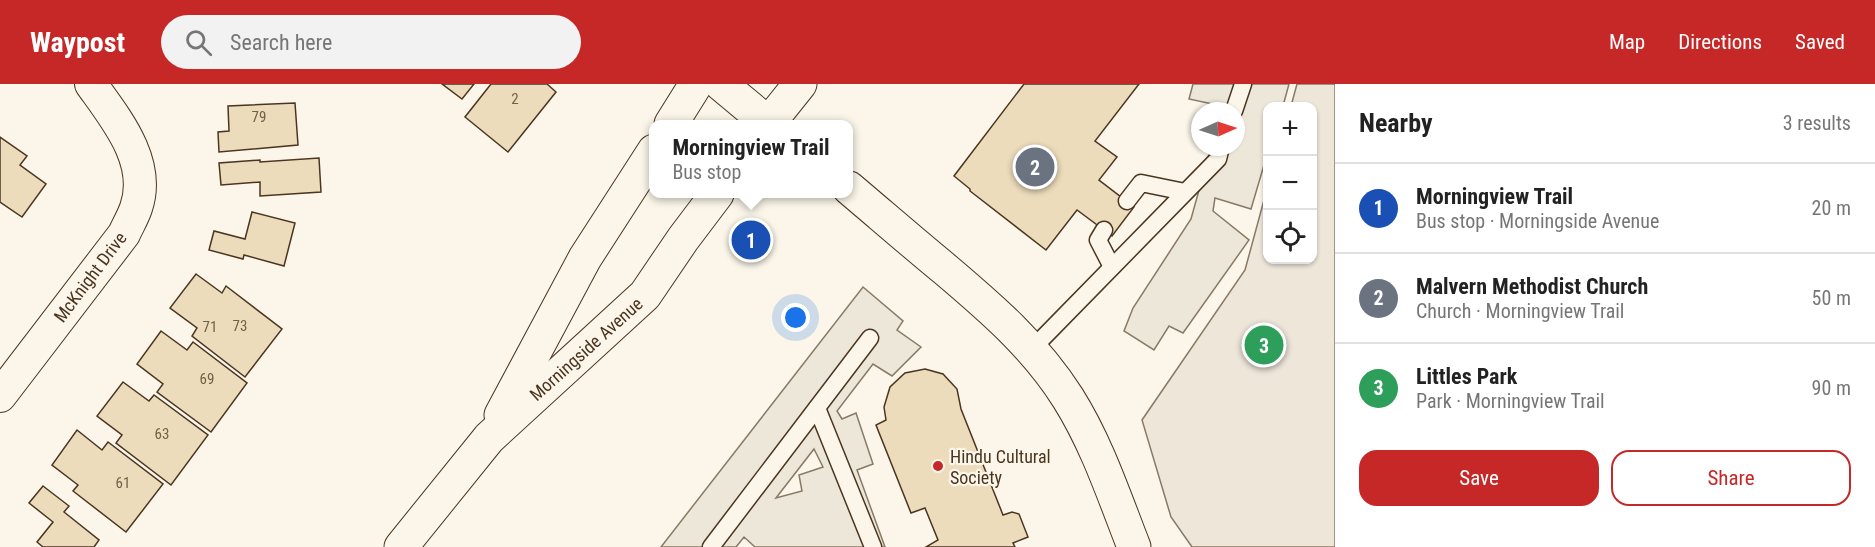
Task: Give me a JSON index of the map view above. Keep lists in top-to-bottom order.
{
  "streets": {
    "main road": ["Morningside Avenue"],
    "street": ["McKnight Drive"]
  },
  "places": ["Hindu Cultural Society"],
  "house_numbers": [
    "2",
    "79",
    "73",
    "71",
    "69",
    "63",
    "61"
  ],
  "north": "right",
  "page": {
    "header": "Waypost",
    "search": "Search here",
    "nav": ["Map", "Directions", "Saved"],
    "heading": ["Nearby", "3 results"],
    "map_buttons": ["+", "−"],
    "popup": ["Morningview Trail", "Bus stop"],
    "pins": ["2", "1", "3"],
    "list": [
      {
        "mark": "1",
        "name": "Morningview Trail",
        "note": "Bus stop · Morningside Avenue",
        "value": "20 m"
      },
      {
        "mark": "2",
        "name": "Malvern Methodist Church",
        "note": "Church · Morningview Trail",
        "value": "50 m"
      },
      {
        "mark": "3",
        "name": "Littles Park",
        "note": "Park · Morningview Trail",
        "value": "90 m"
      }
    ],
    "buttons": ["Save", "Share"]
  }
}
